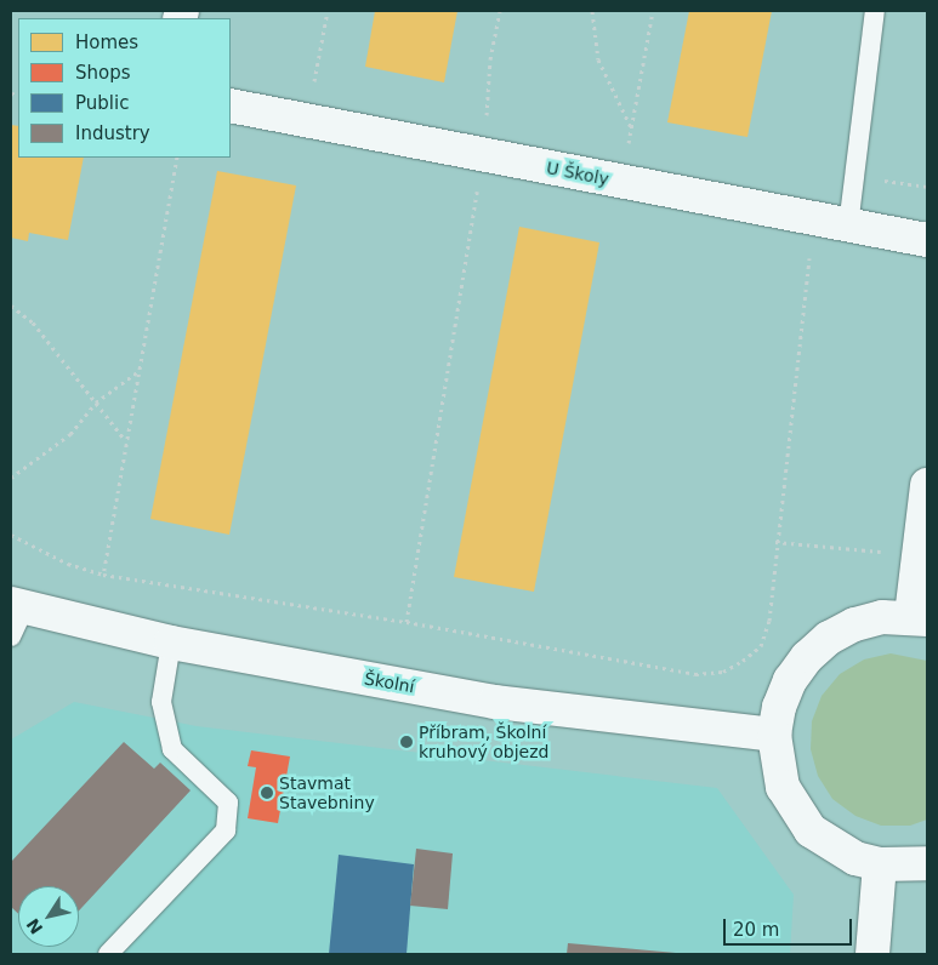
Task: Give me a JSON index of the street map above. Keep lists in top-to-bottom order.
{
  "streets": {
    "street": ["U Školy", "Školní"]
  },
  "places": ["Příbram, Školní kruhový objezd", "Stavmat Stavebniny"],
  "legend": [
    "Homes",
    "Shops",
    "Public",
    "Industry"
  ],
  "scale_bar": "20 m",
  "north": "bottom left"
}
